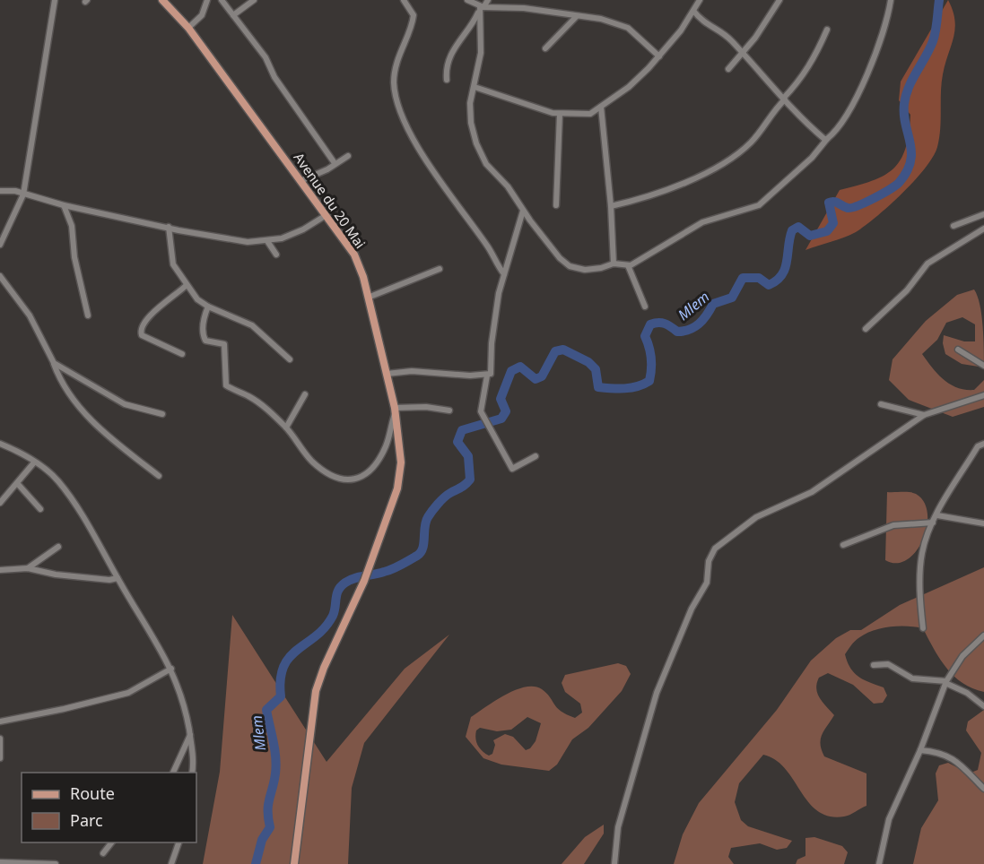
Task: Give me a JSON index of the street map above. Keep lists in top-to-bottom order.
{
  "streets": {
    "main road": ["Avenue du 20 Mai"]
  },
  "water": ["Mlem"],
  "legend": ["Route", "Parc"]
}
